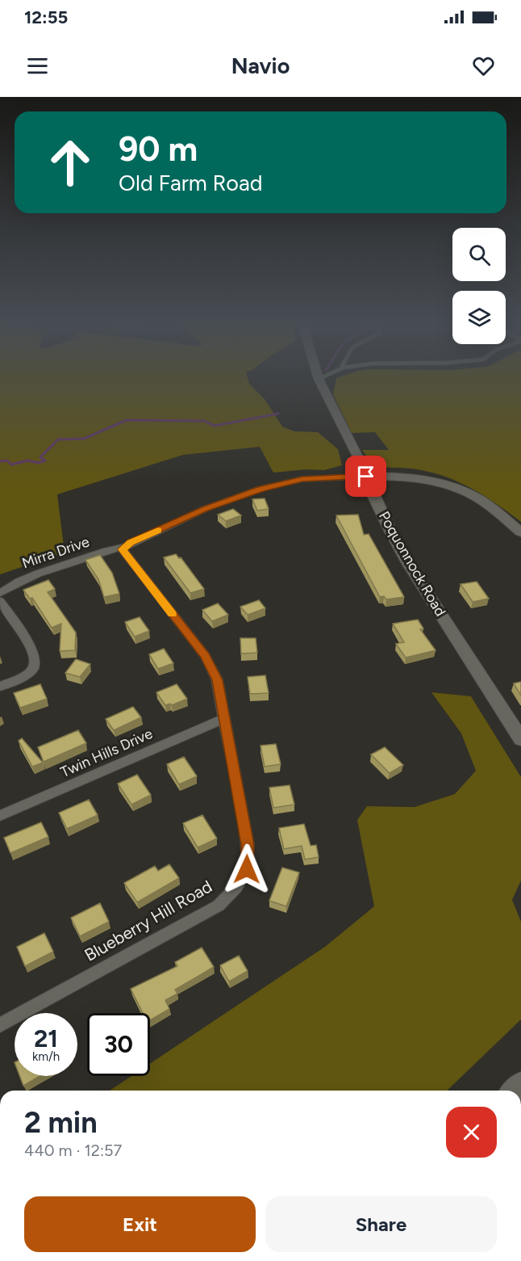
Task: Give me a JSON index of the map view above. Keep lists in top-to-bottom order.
{
  "streets": {
    "main road": ["Poquonnock Road"],
    "street": ["Mirra Drive", "Twin Hills Drive", "Blueberry Hill Road"]
  },
  "crossings": [
    ["Mirra Drive", "Poquonnock Road"],
    ["Mirra Drive", "Blueberry Hill Road"],
    ["Twin Hills Drive", "Blueberry Hill Road"]
  ],
  "page": {
    "status": "12:55",
    "header": "Navio",
    "turn": ["90 m", "Old Farm Road"],
    "speed": "21 km/h",
    "limit": "30",
    "heading": ["2 min", "440 m · 12:57"],
    "buttons": ["Exit", "Share"]
  }
}
